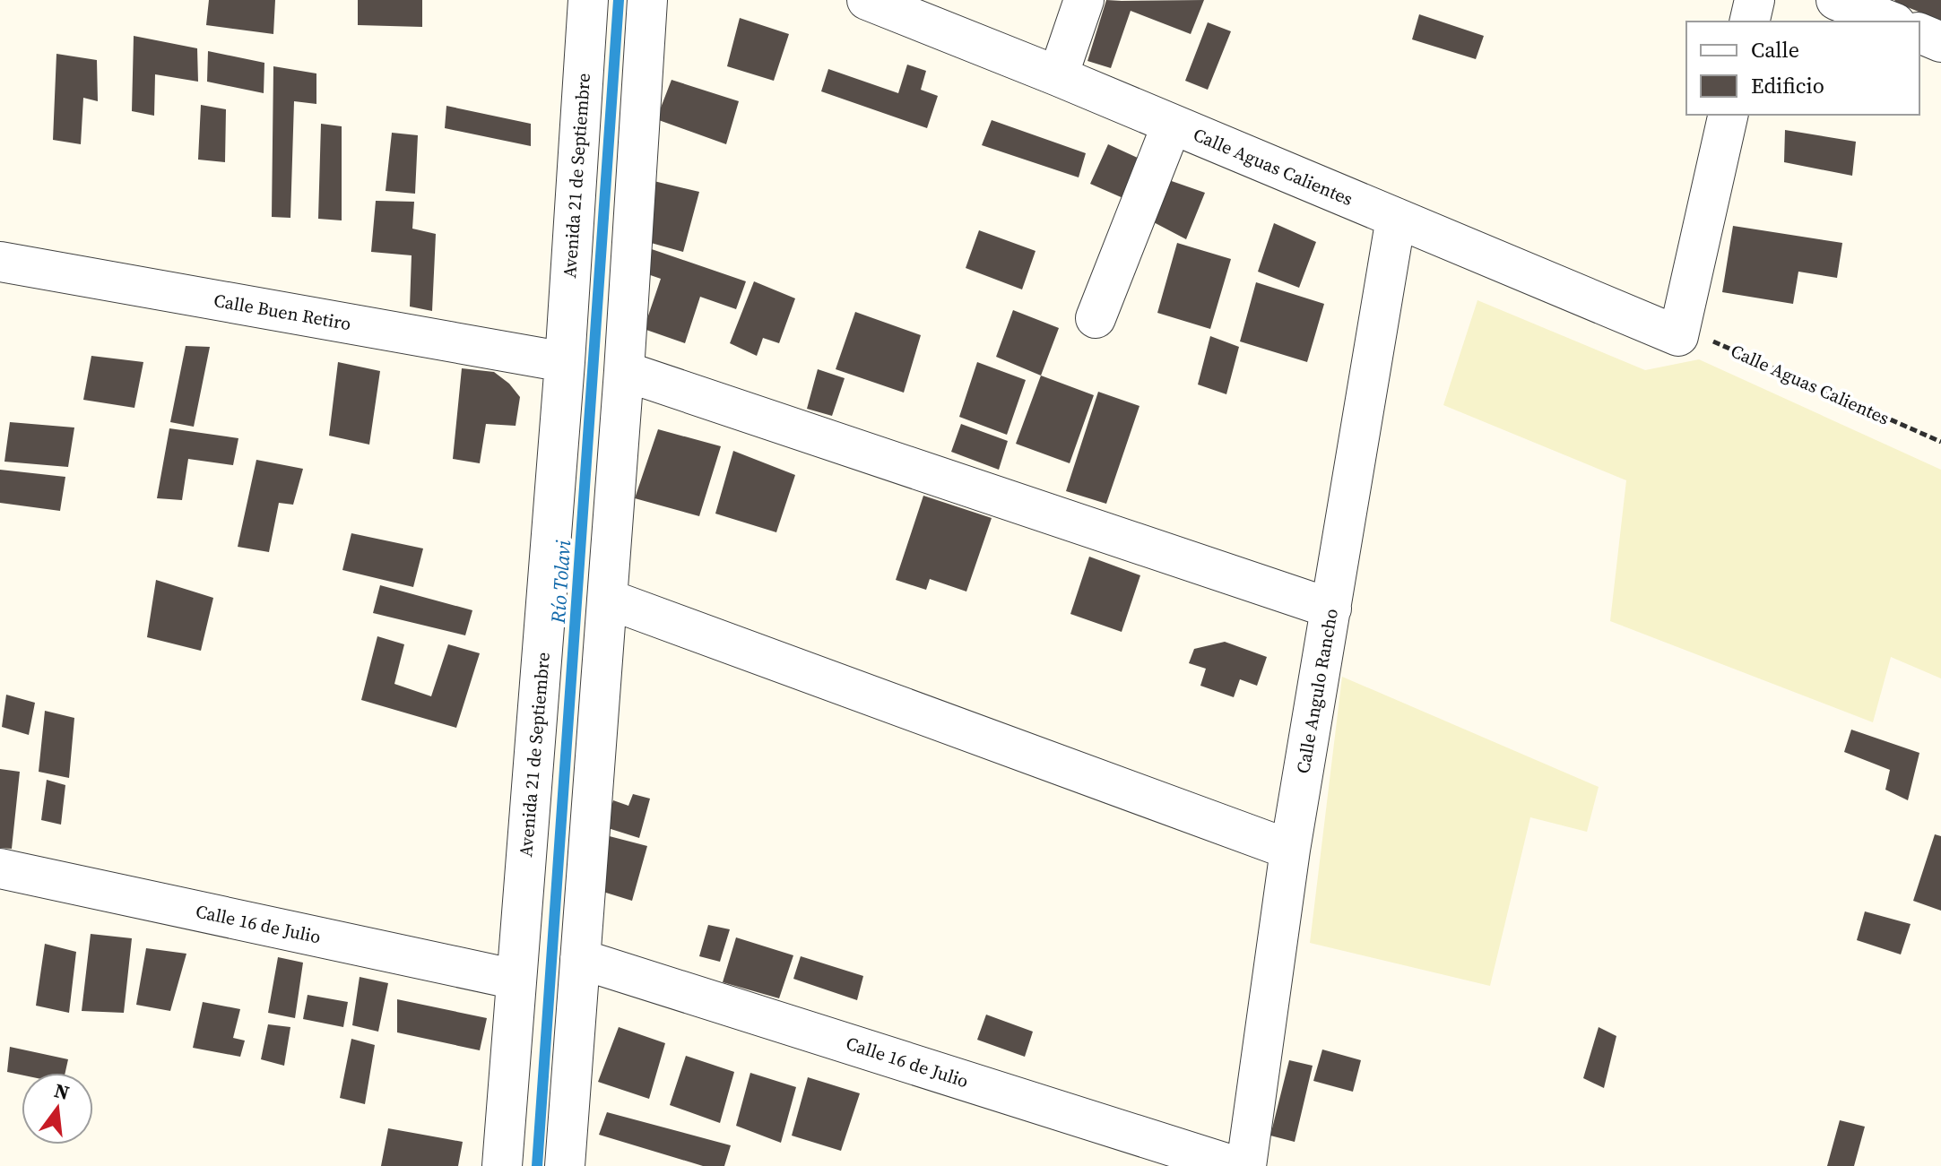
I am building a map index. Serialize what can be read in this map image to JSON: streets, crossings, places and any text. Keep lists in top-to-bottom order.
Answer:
{
  "streets": {
    "street": [
      "Calle Aguas Calientes",
      "Avenida 21 de Septiembre",
      "Calle Buen Retiro",
      "Calle Angulo Rancho",
      "Calle 16 de Julio"
    ]
  },
  "crossings": [
    ["Calle Aguas Calientes", "Calle Angulo Rancho"],
    ["Avenida 21 de Septiembre", "Calle Buen Retiro"],
    ["Avenida 21 de Septiembre", "Calle 16 de Julio"]
  ],
  "water": ["Río Tolavi"],
  "legend": ["Calle", "Edificio"],
  "north": "top"
}
